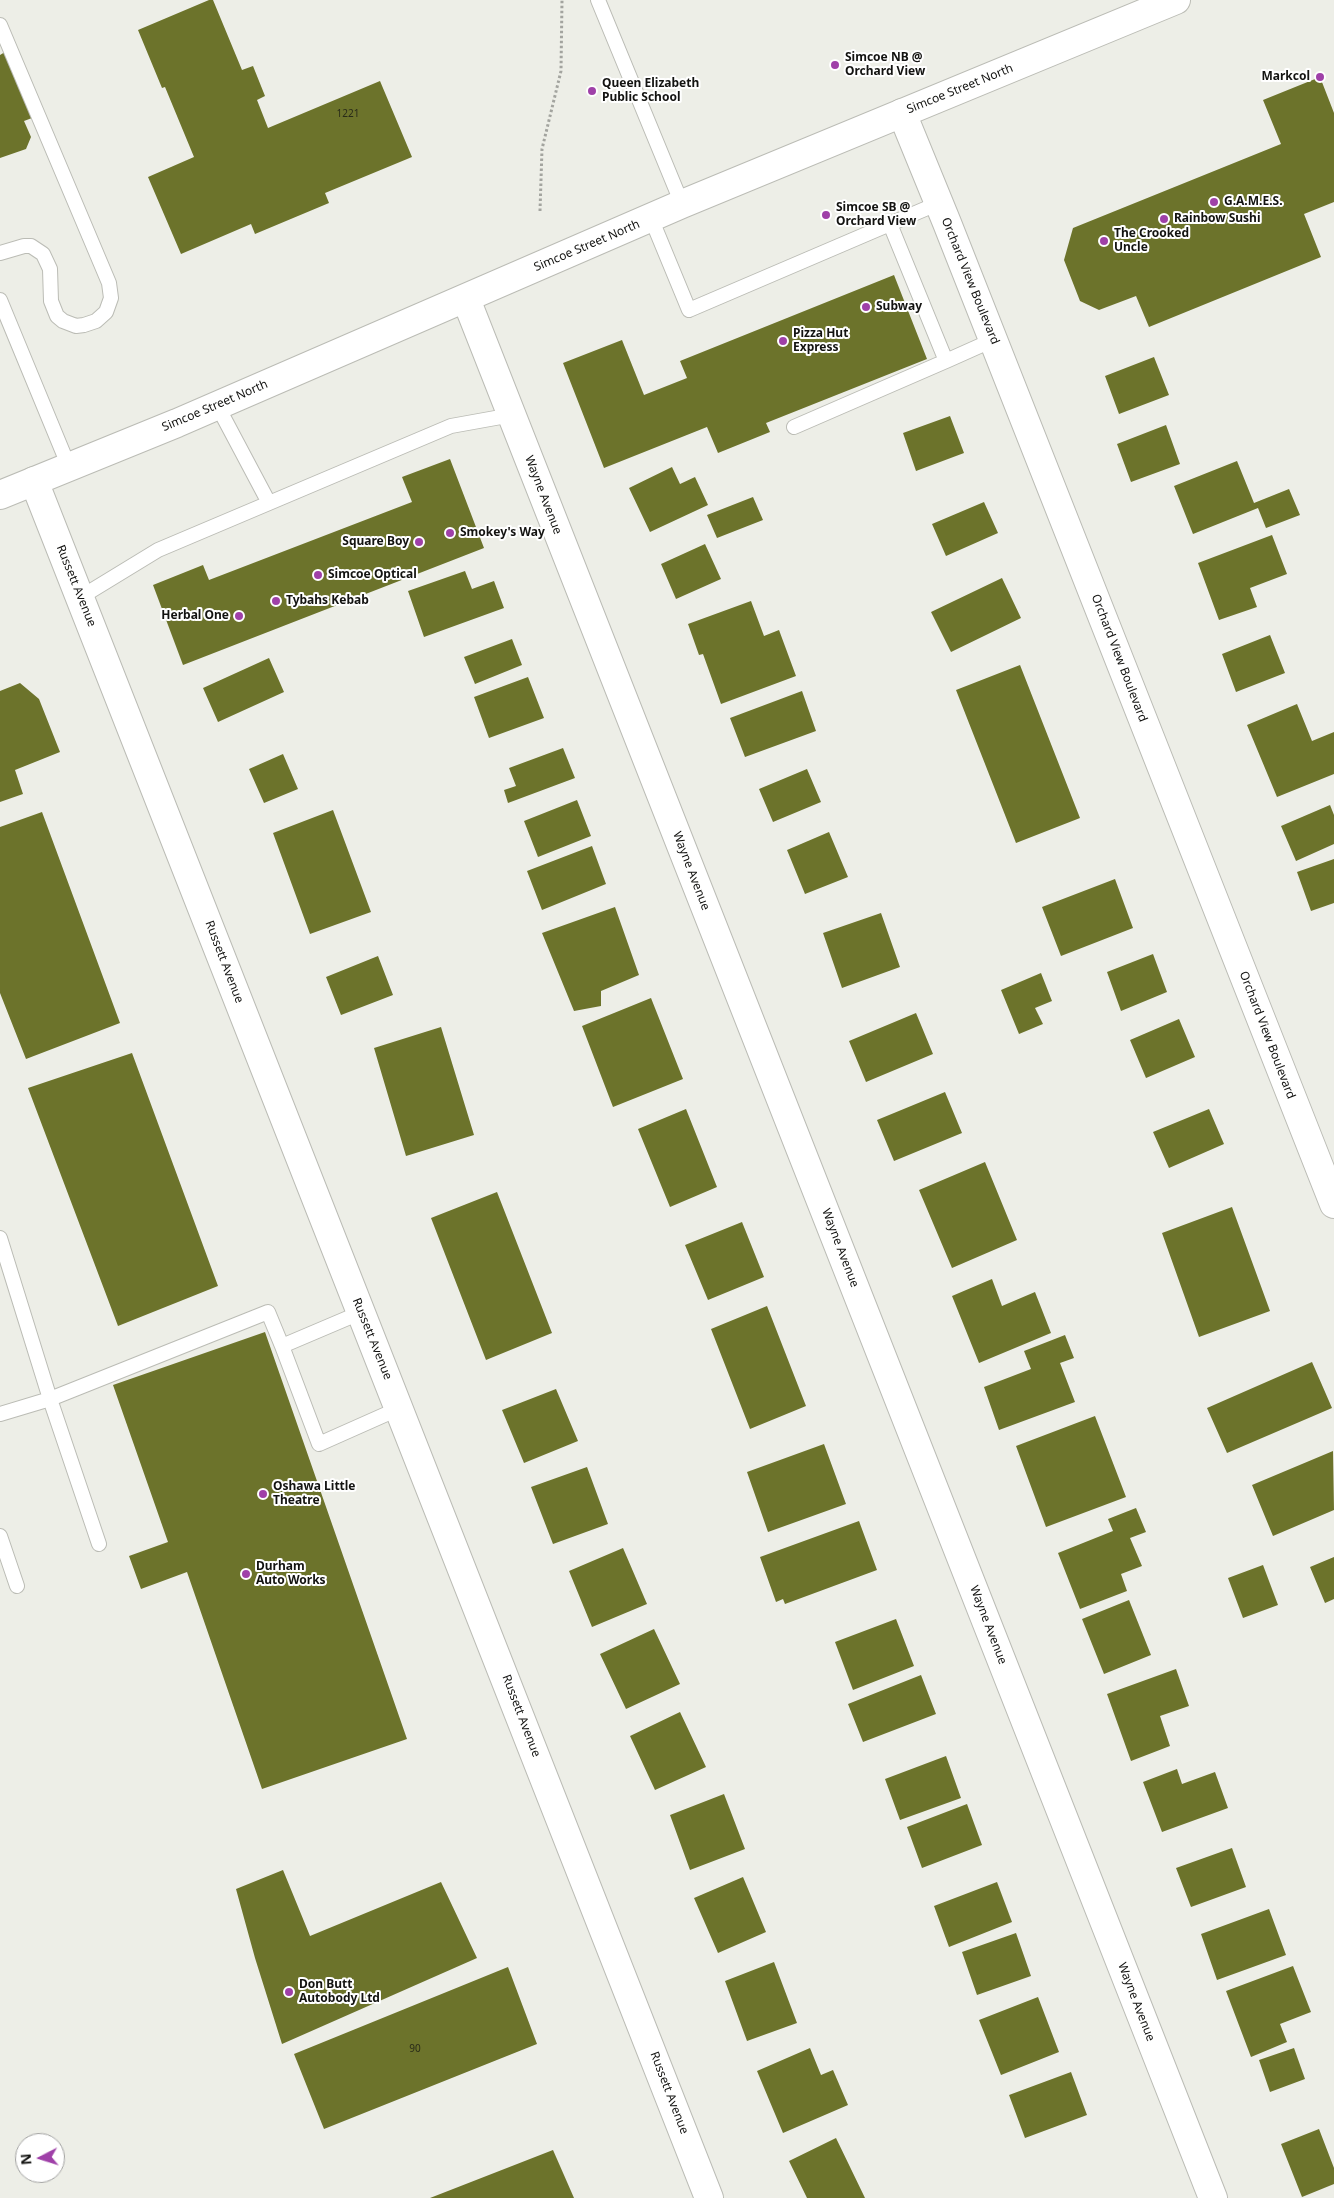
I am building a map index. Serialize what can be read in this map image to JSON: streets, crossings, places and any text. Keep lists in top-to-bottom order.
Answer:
{
  "streets": {
    "street": [
      "Simcoe Street North",
      "Orchard View Boulevard",
      "Wayne Avenue",
      "Russett Avenue"
    ]
  },
  "crossings": [
    ["Simcoe Street North", "Orchard View Boulevard"],
    ["Simcoe Street North", "Wayne Avenue"],
    ["Simcoe Street North", "Russett Avenue"]
  ],
  "places": [
    "Simcoe NB @ Orchard View",
    "Markcol",
    "Queen Elizabeth Public School",
    "G.A.M.E.S.",
    "Simcoe SB @ Orchard View",
    "Rainbow Sushi",
    "The Crooked Uncle",
    "Subway",
    "Pizza Hut Express",
    "Smokey's Way",
    "Square Boy",
    "Simcoe Optical",
    "Tybahs Kebab",
    "Herbal One",
    "Oshawa Little Theatre",
    "Durham Auto Works",
    "Don Butt Autobody Ltd"
  ],
  "house_numbers": ["1221", "90"],
  "north": "left"
}
